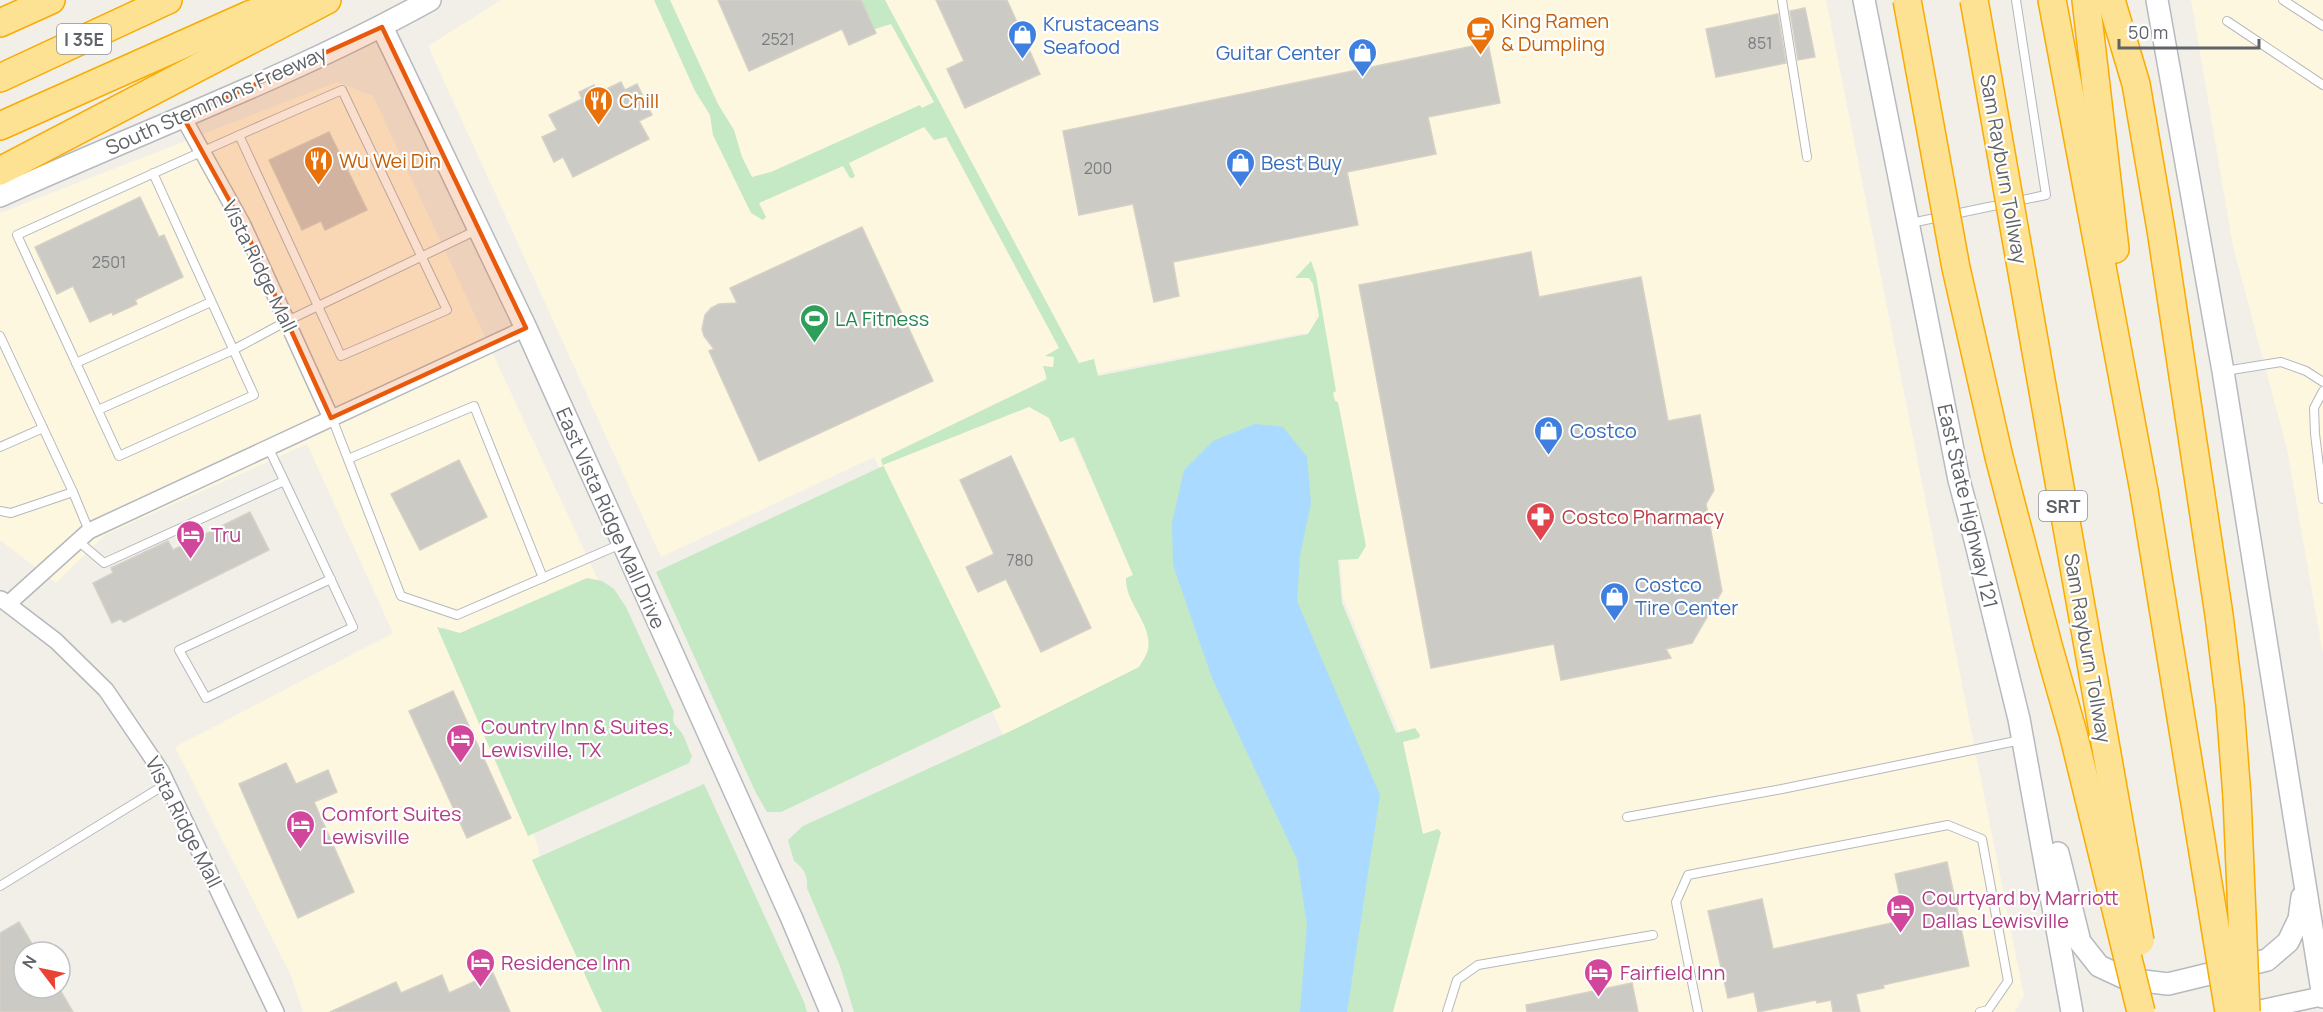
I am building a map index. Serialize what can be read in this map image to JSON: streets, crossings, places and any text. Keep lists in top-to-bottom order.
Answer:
{
  "streets": {
    "highway": ["I 35E", "Sam Rayburn Tollway", "SRT"],
    "main road": ["South Stemmons Freeway", "East State Highway 121", "East Vista Ridge Mall Drive"],
    "street": ["Vista Ridge Mall"]
  },
  "crossings": [
    ["South Stemmons Freeway", "Vista Ridge Mall"],
    ["South Stemmons Freeway", "East Vista Ridge Mall Drive"],
    ["Vista Ridge Mall", "East Vista Ridge Mall Drive"]
  ],
  "places": {
    "cafe": ["King Ramen & Dumpling"],
    "shop": [
      "Krustaceans Seafood",
      "Guitar Center",
      "Best Buy",
      "Costco",
      "Costco Tire Center"
    ],
    "restaurant": ["Chill", "Wu Wei Din"],
    "sports": ["LA Fitness"],
    "pharmacy": ["Costco Pharmacy"],
    "hotel": [
      "Tru",
      "Country Inn & Suites, Lewisville, TX",
      "Comfort Suites Lewisville",
      "Courtyard by Marriott Dallas Lewisville",
      "Residence Inn",
      "Fairfield Inn"
    ]
  },
  "house_numbers": [
    "2521",
    "851",
    "200",
    "2501",
    "780"
  ],
  "scale_bar": "50 m",
  "north": "top left"
}
